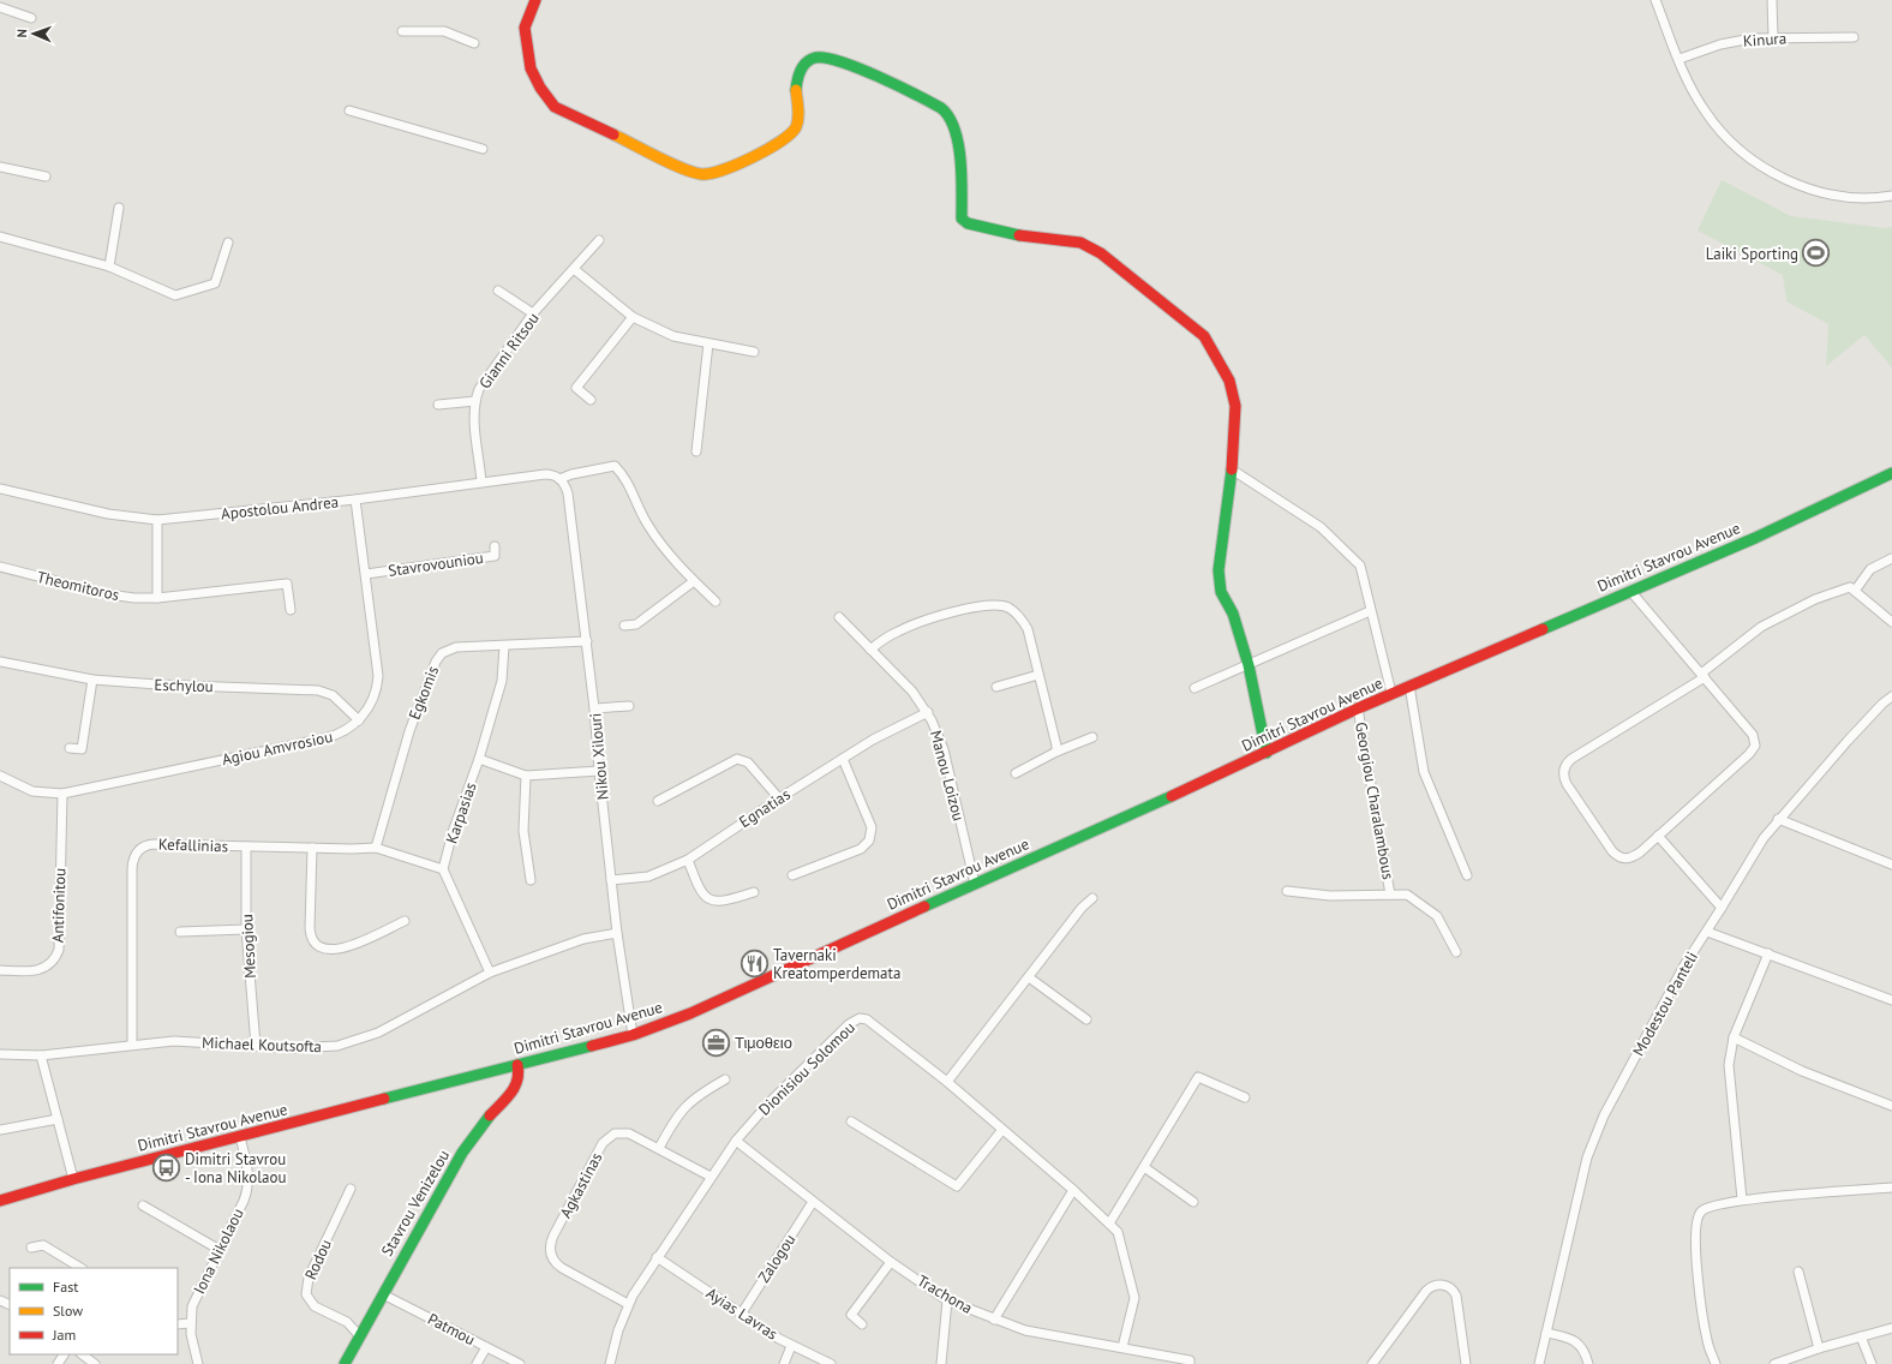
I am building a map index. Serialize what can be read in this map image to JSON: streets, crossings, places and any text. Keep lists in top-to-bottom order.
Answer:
{
  "streets": {
    "main road": ["Dimitri Stavrou Avenue", "Stavrou Venizelou"],
    "street": [
      "Kinura",
      "Gianni Ritsou",
      "Apostolou Andrea",
      "Stavrovouniou",
      "Theomitoros",
      "Eschylou",
      "Egkomis",
      "Agiou Amvrosiou",
      "Nikou Xilouri",
      "Manou Loizou",
      "Georgiou Charalambous",
      "Egnatias",
      "Karpasias",
      "Kefallinias",
      "Antifonitou",
      "Mesogiou",
      "Modestou Panteli",
      "Michael Koutsofta",
      "Dionisiou Solomou",
      "Agkastinas",
      "Iona Nikolaou",
      "Zalogou",
      "Rodou",
      "Trachona",
      "Ayias Lavras",
      "Patmou"
    ]
  },
  "crossings": [
    ["Gianni Ritsou", "Apostolou Andrea"],
    ["Apostolou Andrea", "Agiou Amvrosiou"],
    ["Apostolou Andrea", "Nikou Xilouri"],
    ["Dimitri Stavrou Avenue", "Nikou Xilouri"],
    ["Dimitri Stavrou Avenue", "Manou Loizou"],
    ["Dimitri Stavrou Avenue", "Georgiou Charalambous"],
    ["Dimitri Stavrou Avenue", "Stavrou Venizelou"],
    ["Dimitri Stavrou Avenue", "Iona Nikolaou"],
    ["Stavrovouniou", "Agiou Amvrosiou"],
    ["Eschylou", "Agiou Amvrosiou"],
    ["Egkomis", "Nikou Xilouri"],
    ["Egkomis", "Karpasias"],
    ["Egkomis", "Kefallinias"],
    ["Agiou Amvrosiou", "Antifonitou"],
    ["Nikou Xilouri", "Egnatias"],
    ["Nikou Xilouri", "Michael Koutsofta"],
    ["Manou Loizou", "Egnatias"],
    ["Karpasias", "Kefallinias"],
    ["Kefallinias", "Mesogiou"],
    ["Kefallinias", "Michael Koutsofta"],
    ["Mesogiou", "Michael Koutsofta"],
    ["Dionisiou Solomou", "Agkastinas"],
    ["Dionisiou Solomou", "Trachona"],
    ["Dionisiou Solomou", "Ayias Lavras"],
    ["Stavrou Venizelou", "Rodou"],
    ["Stavrou Venizelou", "Patmou"],
    ["Zalogou", "Trachona"],
    ["Zalogou", "Ayias Lavras"]
  ],
  "places": {
    "sports": ["Laiki Sporting"],
    "restaurant": ["Tavernaki Kreatomperdemata"],
    "office": ["Τιμοθειο"],
    "bus stop": ["Dimitri Stavrou - Iona Nikolaou"]
  },
  "legend": ["Fast", "Slow", "Jam"],
  "north": "left"
}
